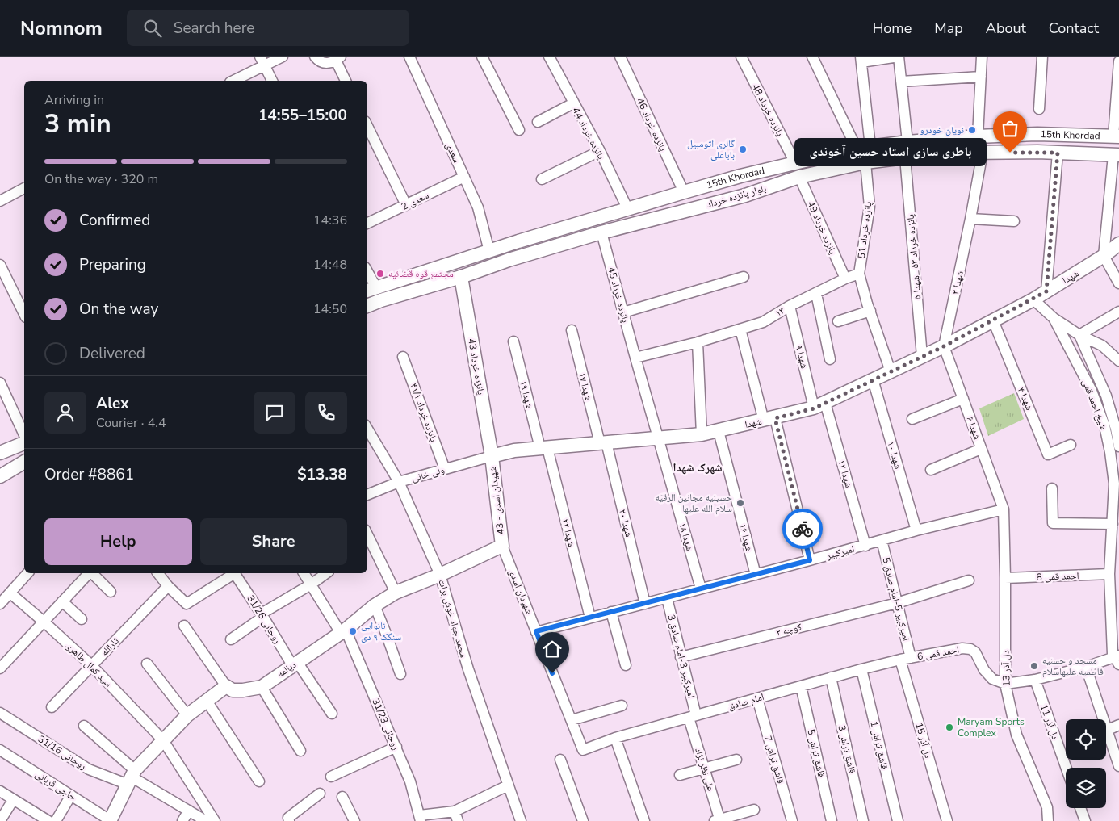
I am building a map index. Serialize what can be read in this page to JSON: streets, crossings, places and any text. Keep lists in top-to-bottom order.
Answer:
{
  "streets": {
    "main road": [
      "15th Khordad",
      "بلوار پانزده خرداد",
      "شهدا",
      "پانزده خرداد 43",
      "شهیدان اسدی - 43",
      "دیالمه"
    ],
    "street": [
      "پانزده خرداد 48",
      "پانزده خرداد 46",
      "پانزده خرداد 44",
      "سعدی",
      "سعدی 2",
      "پانزده خرداد 49",
      "پانزده خرداد 51",
      "پانزده خرداد ۵۳ _شهدا ۵",
      "شهدا ۳",
      "پانزده خرداد 45",
      "۱۳",
      "شهدا ۹",
      "شهدا ۱۷",
      "شهدا ۱۹",
      "شهدا ۴",
      "شیخ احمد قمی",
      "پانزده خرداد ۴۱/۱",
      "شهدا ۶",
      "شهدا ۱۰",
      "ولی خانی",
      "شهدا ۱۲",
      "شهدا ۲۰",
      "شهدا ۲۲",
      "شهدا ۱۸",
      "شهدا ۱۶",
      "امیرکبیر",
      "احمد قمی 8",
      "شهیدان اسدی",
      "امیرکبیر 5-امام صادق 5",
      "محمد جواد خوش برات",
      "روحانی 31/26",
      "کوچه ۲",
      "ثارالله",
      "احمد قمی 6",
      "امیرکبیر 3-امام صادق 3",
      "سید کمال طاهری",
      "دل آذر 13",
      "امام صادق",
      "دل آذر 11",
      "روحانی 31/23",
      "دل آذر 15",
      "قاشق تراش 1",
      "قاشق تراش 3",
      "روحانی 31/16",
      "قاشق تراش 5",
      "قاشق تراش 7",
      "علی نظر نژاد",
      "حاجی قربانی"
    ]
  },
  "crossings": [
    ["پانزده خرداد 48", "15th Khordad"],
    ["پانزده خرداد 46", "15th Khordad"],
    ["پانزده خرداد 44", "15th Khordad"],
    ["15th Khordad", "سعدی"],
    ["سعدی", "سعدی 2"],
    ["بلوار پانزده خرداد", "پانزده خرداد 49"],
    ["بلوار پانزده خرداد", "پانزده خرداد 51"],
    ["بلوار پانزده خرداد", "پانزده خرداد ۵۳ _شهدا ۵"],
    ["بلوار پانزده خرداد", "شهدا ۳"],
    ["بلوار پانزده خرداد", "پانزده خرداد 45"],
    ["بلوار پانزده خرداد", "پانزده خرداد 43"],
    ["پانزده خرداد 49", "۱۳"],
    ["پانزده خرداد 51", "۱۳"],
    ["پانزده خرداد ۵۳ _شهدا ۵", "شهدا"],
    ["شهدا", "شهدا ۳"],
    ["شهدا", "پانزده خرداد 45"],
    ["شهدا", "شهدا ۹"],
    ["شهدا", "پانزده خرداد 43"],
    ["شهدا", "شهدا ۱۷"],
    ["شهدا", "شهدا ۱۹"],
    ["شهدا", "شهدا ۴"],
    ["شهدا", "شیخ احمد قمی"],
    ["شهدا", "شهدا ۶"],
    ["شهدا", "شهدا ۱۰"],
    ["شهدا", "ولی خانی"],
    ["شهدا", "شهدا ۱۲"],
    ["شهدا", "شهیدان اسدی - 43"],
    ["شهدا", "شهدا ۲۰"],
    ["شهدا", "شهدا ۲۲"],
    ["شهدا", "شهدا ۱۸"],
    ["شهدا", "شهدا ۱۶"],
    ["شهدا ۳", "شهدا ۶"],
    ["پانزده خرداد 45", "۱۳"],
    ["پانزده خرداد 45", "شهدا ۱۸"],
    ["۱۳", "شهدا ۹"],
    ["شهدا ۹", "شهدا ۱۲"],
    ["پانزده خرداد 43", "ولی خانی"],
    ["پانزده خرداد 43", "شهیدان اسدی - 43"],
    ["شهدا ۱۷", "شهدا ۲۰"],
    ["شهدا ۱۹", "شهدا ۲۲"],
    ["شیخ احمد قمی", "احمد قمی 8"],
    ["پانزده خرداد ۴۱/۱", "ولی خانی"],
    ["شهدا ۶", "امیرکبیر"],
    ["شهدا ۶", "دل آذر 13"],
    ["شهدا ۱۰", "امیرکبیر"],
    ["ولی خانی", "شهیدان اسدی - 43"],
    ["ولی خانی", "محمد جواد خوش برات"],
    ["شهدا ۱۲", "امیرکبیر"],
    ["شهیدان اسدی - 43", "شهیدان اسدی"],
    ["شهیدان اسدی - 43", "دیالمه"],
    ["شهدا ۲۰", "امیرکبیر"],
    ["شهدا ۲۲", "امیرکبیر"],
    ["شهدا ۱۸", "امیرکبیر"],
    ["شهدا ۱۶", "امیرکبیر"],
    ["امیرکبیر", "شهیدان اسدی"],
    ["امیرکبیر", "امیرکبیر 5-امام صادق 5"],
    ["امیرکبیر", "امیرکبیر 3-امام صادق 3"],
    ["امیرکبیر", "دل آذر 13"],
    ["احمد قمی 8", "دل آذر 13"],
    ["شهیدان اسدی", "دیالمه"],
    ["شهیدان اسدی", "امام صادق"],
    ["امیرکبیر 5-امام صادق 5", "کوچه ۲"],
    ["امیرکبیر 5-امام صادق 5", "احمد قمی 6"],
    ["امیرکبیر 5-امام صادق 5", "امام صادق"],
    ["محمد جواد خوش برات", "دیالمه"],
    ["روحانی 31/26", "دیالمه"],
    ["کوچه ۲", "امیرکبیر 3-امام صادق 3"],
    ["ثارالله", "سید کمال طاهری"],
    ["احمد قمی 6", "دل آذر 13"],
    ["احمد قمی 6", "امام صادق"],
    ["امیرکبیر 3-امام صادق 3", "امام صادق"],
    ["امیرکبیر 3-امام صادق 3", "علی نظر نژاد"],
    ["دیالمه", "روحانی 31/23"],
    ["امام صادق", "دل آذر 15"],
    ["امام صادق", "قاشق تراش 1"],
    ["امام صادق", "قاشق تراش 3"],
    ["امام صادق", "قاشق تراش 5"],
    ["امام صادق", "قاشق تراش 7"],
    ["امام صادق", "علی نظر نژاد"]
  ],
  "districts": ["شهرک شهدا"],
  "places": [
    "نویان خودرو",
    "گالری اتومبیل باباعلی",
    "باطری سازی استاد حسین آخوندی",
    "مجتمع قوه قضائیه",
    "حسینیه مجانین الرقیّه سلام الله علیها",
    "نانوایی سنگک ۹ دی",
    "مسجد و حسنیه فاطمیه علیهاسلام",
    "Maryam Sports Complex"
  ],
  "page": {
    "header": "Nomnom",
    "search": "Search here",
    "nav": [
      "Home",
      "Map",
      "About",
      "Contact"
    ],
    "heading": ["3 min", "Arriving in", "14:55–15:00"],
    "panel": [
      "Alex",
      "Courier · 4.4",
      "Order #8861",
      "$13.38"
    ],
    "bubble": "باطری سازی استاد حسین آخوندی",
    "bar": "On the way · 320 m",
    "list": [
      ["Confirmed", "14:36"],
      ["Preparing", "14:48"],
      ["On the way", "14:50"],
      "Delivered"
    ],
    "buttons": ["Help", "Share"]
  }
}
